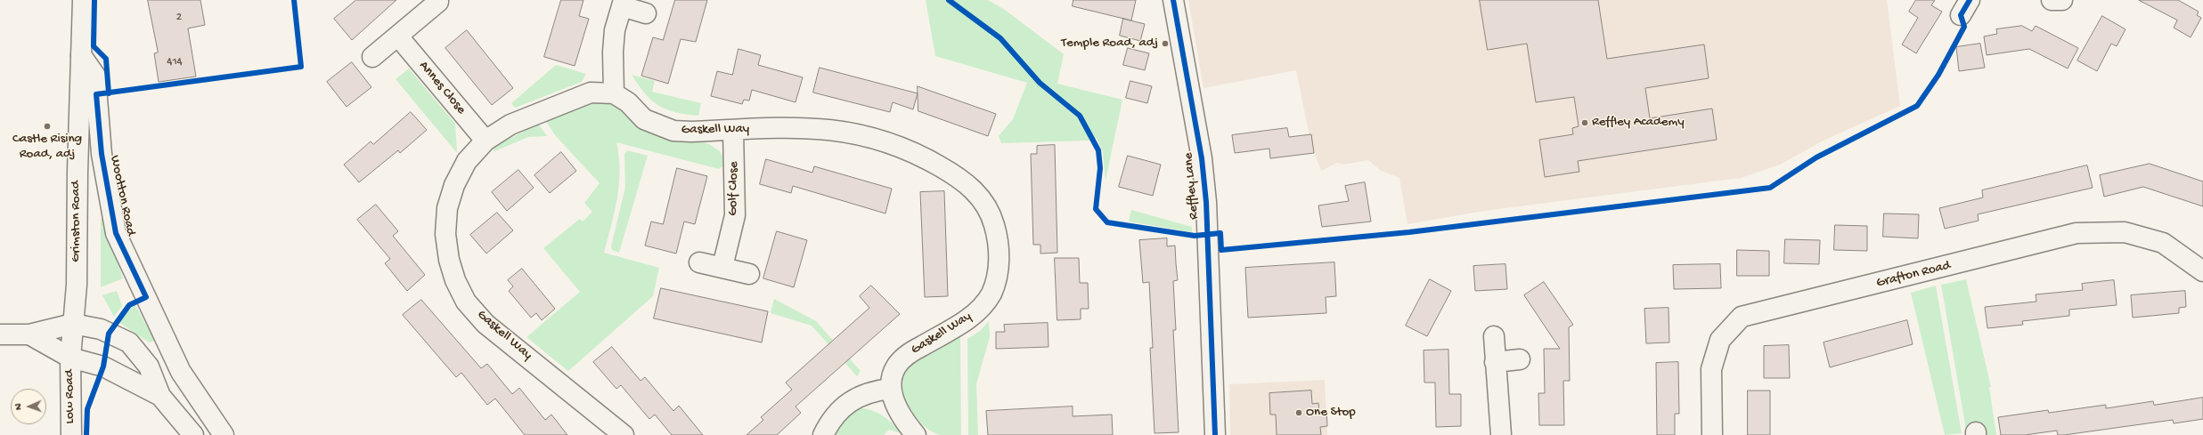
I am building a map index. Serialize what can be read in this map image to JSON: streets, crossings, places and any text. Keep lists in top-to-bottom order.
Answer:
{
  "streets": {
    "street": [
      "Annes Close",
      "Gaskell Way",
      "Reffley Lane",
      "Golf Close",
      "Wootton Road",
      "Grimston Road",
      "Grafton Road",
      "Low Road"
    ]
  },
  "crossings": [
    ["Annes Close", "Gaskell Way"],
    ["Gaskell Way", "Golf Close"],
    ["Wootton Road", "Grimston Road"],
    ["Grimston Road", "Low Road"]
  ],
  "places": [
    "Temple Road, adj",
    "Reffley Academy",
    "Castle Rising Road, adj",
    "One Stop"
  ],
  "house_numbers": ["2", "414"],
  "north": "left"
}
